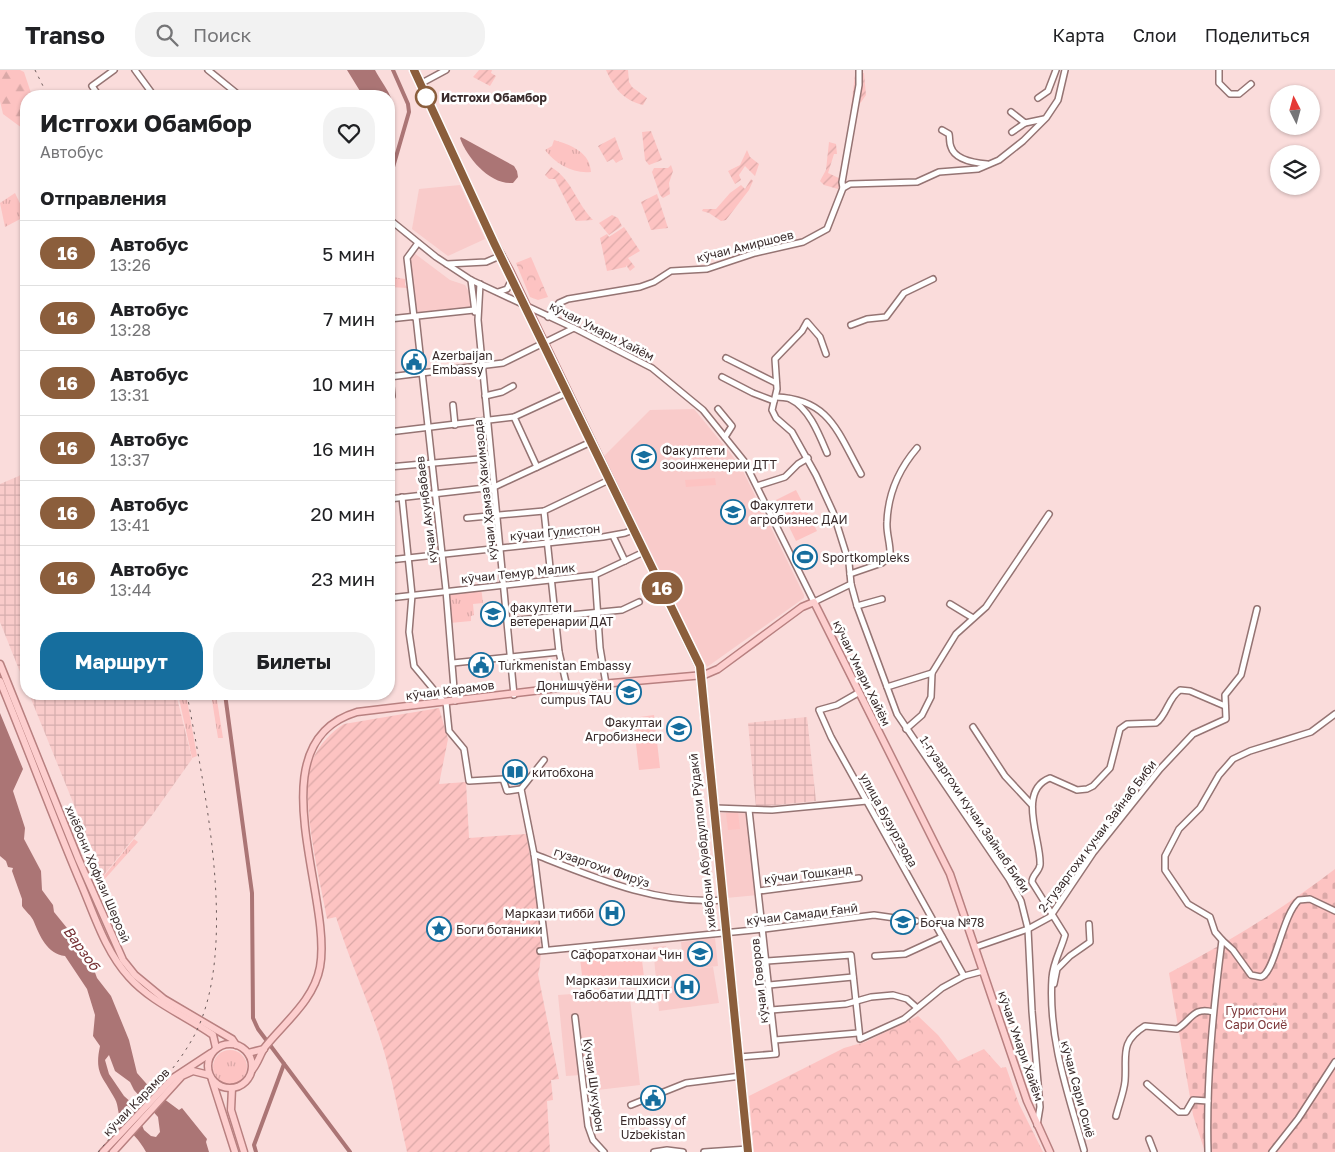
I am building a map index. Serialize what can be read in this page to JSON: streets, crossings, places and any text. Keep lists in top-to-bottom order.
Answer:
{
  "streets": {
    "highway": ["хиёбони Абуабдуллои Рӯдакӣ"],
    "main road": ["кӯчаи Умари Хайём", "кӯчаи Карамов", "хиёбони Ҳофизи Шерозӣ"],
    "street": [
      "кӯчаи Амиршоев",
      "кӯчаи Ҳамза Хакимзода",
      "кӯчаи Акунбабаев",
      "кӯчаи Гулистон",
      "кӯчаи Темур Малик",
      "1-гузаргохи кучаи Зайнаб Биби",
      "улица Бузургзода",
      "2-гузаргохи кучаи Зайнаб Биби",
      "гузаргоҳи Фирӯз",
      "кӯчаи Тошканд",
      "кӯчаи Самади Ғанӣ",
      "кӯчаи Говоров",
      "Кучаи Шукуфон",
      "кӯчаи Сари Осиё"
    ]
  },
  "crossings": [
    ["кӯчаи Амиршоев", "кӯчаи Умари Хайём"],
    ["кӯчаи Умари Хайём", "кӯчаи Ҳамза Хакимзода"],
    ["кӯчаи Умари Хайём", "кӯчаи Акунбабаев"],
    ["кӯчаи Умари Хайём", "кӯчаи Карамов"],
    ["кӯчаи Умари Хайём", "1-гузаргохи кучаи Зайнаб Биби"],
    ["кӯчаи Умари Хайём", "улица Бузургзода"],
    ["кӯчаи Умари Хайём", "2-гузаргохи кучаи Зайнаб Биби"],
    ["кӯчаи Ҳамза Хакимзода", "кӯчаи Гулистон"],
    ["кӯчаи Ҳамза Хакимзода", "кӯчаи Темур Малик"],
    ["кӯчаи Ҳамза Хакимзода", "кӯчаи Карамов"],
    ["кӯчаи Акунбабаев", "кӯчаи Гулистон"],
    ["кӯчаи Акунбабаев", "кӯчаи Темур Малик"],
    ["кӯчаи Акунбабаев", "кӯчаи Карамов"],
    ["кӯчаи Гулистон", "хиёбони Абуабдуллои Рӯдакӣ"],
    ["кӯчаи Темур Малик", "хиёбони Абуабдуллои Рӯдакӣ"],
    ["кӯчаи Карамов", "хиёбони Абуабдуллои Рӯдакӣ"],
    ["кӯчаи Карамов", "хиёбони Ҳофизи Шерозӣ"],
    ["1-гузаргохи кучаи Зайнаб Биби", "2-гузаргохи кучаи Зайнаб Биби"],
    ["2-гузаргохи кучаи Зайнаб Биби", "кӯчаи Сари Осиё"],
    ["хиёбони Абуабдуллои Рӯдакӣ", "гузаргоҳи Фирӯз"],
    ["хиёбони Абуабдуллои Рӯдакӣ", "кӯчаи Самади Ғанӣ"],
    ["кӯчаи Тошканд", "кӯчаи Говоров"],
    ["кӯчаи Самади Ғанӣ", "кӯчаи Говоров"]
  ],
  "water": ["Варзоб"],
  "parks": ["Гуристони Сари Осиё"],
  "places": {
    "other": ["Истгохи Обамбор"],
    "public building": ["Azerbaijan Embassy", "Turkmenistan Embassy", "Embassy of Uzbekistan"],
    "school or university": [
      "Факултети зооинженерии ДТТ",
      "Факултети агробизнес ДАИ",
      "факултети ветеренарии ДАТ",
      "Донишҷӯёни cumpus TAU",
      "Факултаи Агробизнеси",
      "Боғча №78",
      "Сафоратхонаи Чин"
    ],
    "sports": ["Sportkompleks"],
    "library": ["китобхона"],
    "hospital": ["Маркази тиббӣ", "Маркази ташхиси табобатии ДДТТ"],
    "place": ["Боги ботаники"]
  },
  "lines": ["bus line 16"],
  "north": "top",
  "page": {
    "header": "Transo",
    "search": "Поиск",
    "nav": ["Карта", "Слои", "Поделиться"],
    "on_map": "16",
    "heading": [
      ["Истгохи Обамбор", "Автобус"],
      "Отправления"
    ],
    "list": [
      {
        "mark": "16",
        "name": "Автобус",
        "note": "13:26",
        "value": "5 мин"
      },
      {
        "mark": "16",
        "name": "Автобус",
        "note": "13:28",
        "value": "7 мин"
      },
      {
        "mark": "16",
        "name": "Автобус",
        "note": "13:31",
        "value": "10 мин"
      },
      {
        "mark": "16",
        "name": "Автобус",
        "note": "13:37",
        "value": "16 мин"
      },
      {
        "mark": "16",
        "name": "Автобус",
        "note": "13:41",
        "value": "20 мин"
      },
      {
        "mark": "16",
        "name": "Автобус",
        "note": "13:44",
        "value": "23 мин"
      }
    ],
    "buttons": ["Маршрут", "Билеты"]
  }
}
